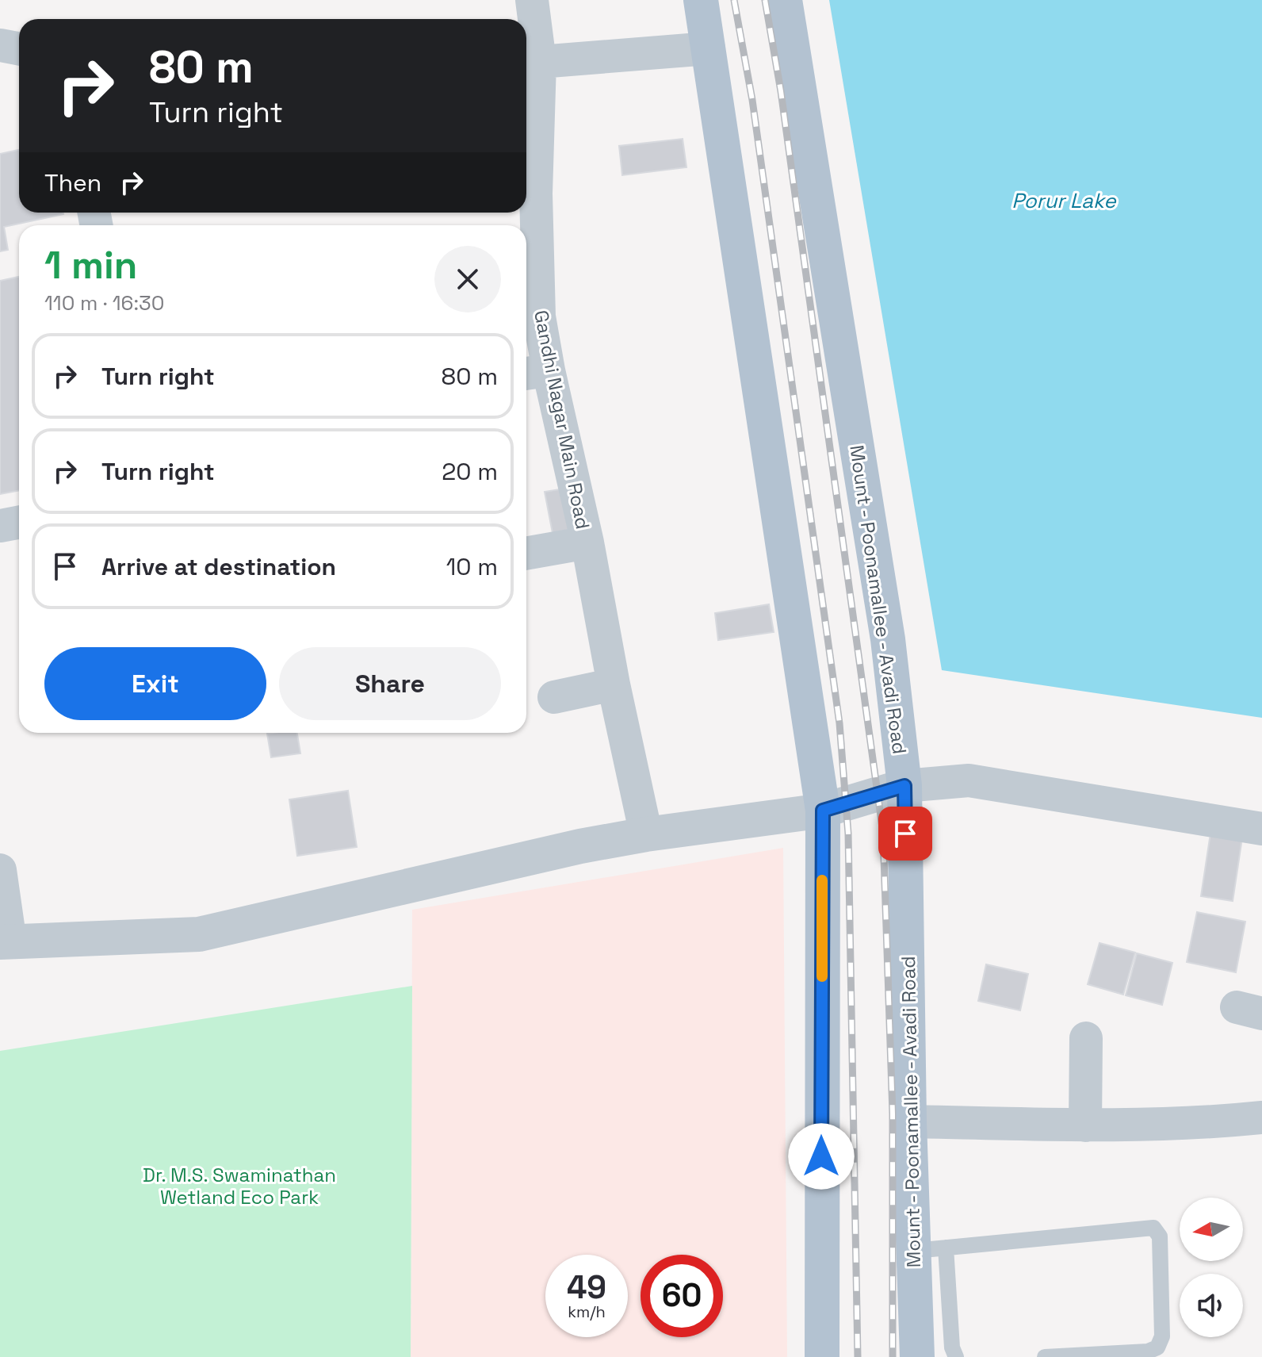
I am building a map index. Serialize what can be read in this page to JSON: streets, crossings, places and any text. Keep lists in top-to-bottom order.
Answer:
{
  "streets": {
    "main road": ["Mount - Poonamallee - Avadi Road"],
    "street": ["Gandhi Nagar Main Road"]
  },
  "water": ["Porur Lake"],
  "parks": ["Dr. M.S. Swaminathan Wetland Eco Park"],
  "north": "left",
  "page": {
    "turn": ["80 m", "Turn right"],
    "then": "Then",
    "heading": ["1 min", "110 m · 16:30"],
    "list": [
      {
        "name": "Turn right",
        "value": "80 m"
      },
      {
        "name": "Turn right",
        "value": "20 m"
      },
      {
        "name": "Arrive at destination",
        "value": "10 m"
      }
    ],
    "buttons": ["Exit", "Share"],
    "speed": "49 km/h",
    "limit": "60"
  }
}
